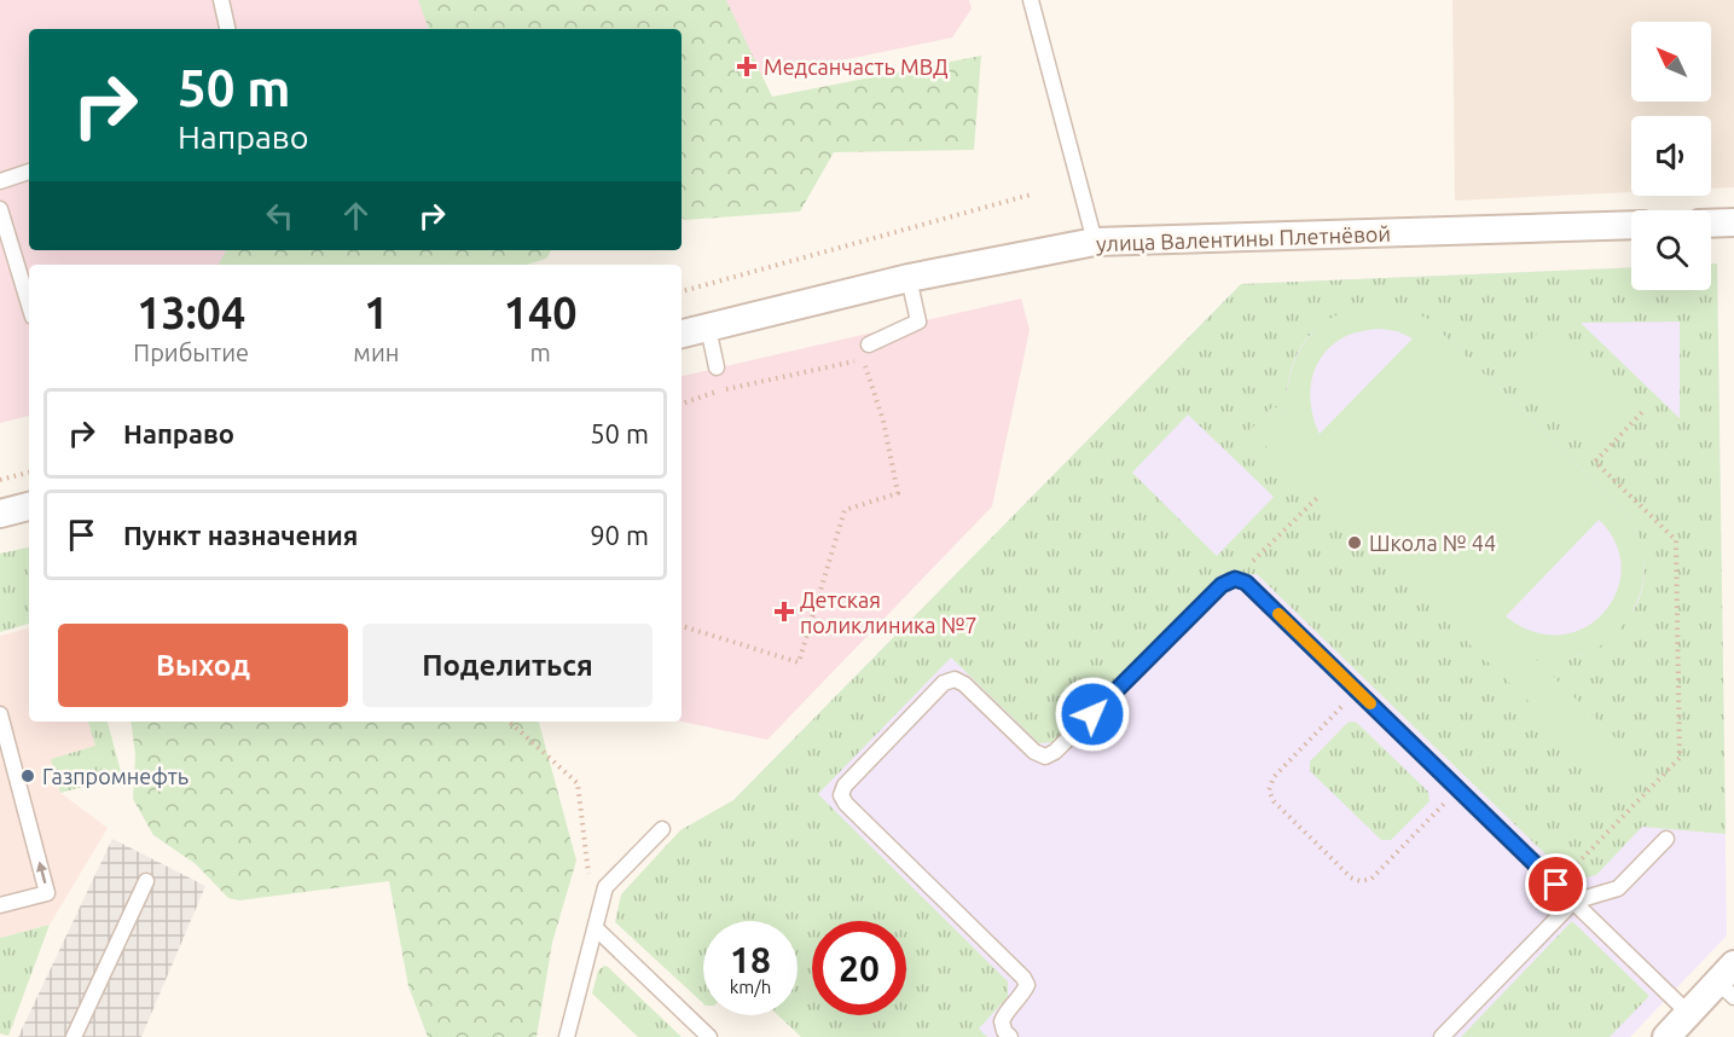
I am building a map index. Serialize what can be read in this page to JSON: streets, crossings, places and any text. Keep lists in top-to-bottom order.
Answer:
{
  "streets": {
    "street": ["улица Валентины Плетнёвой"]
  },
  "places": {
    "health": ["Медсанчасть МВД", "Детская поликлиника №7"],
    "other": ["Школа № 44", "Газпромнефть"]
  },
  "north": "top left",
  "page": {
    "turn": ["50 m", "Направо"],
    "eta": [
      "13:04",
      "Прибытие",
      "1",
      "мин",
      "140",
      "m"
    ],
    "list": [
      {
        "name": "Направо",
        "value": "50 m"
      },
      {
        "name": "Пункт назначения",
        "value": "90 m"
      }
    ],
    "buttons": ["Выход", "Поделиться"],
    "speed": "18 km/h",
    "limit": "20"
  }
}
